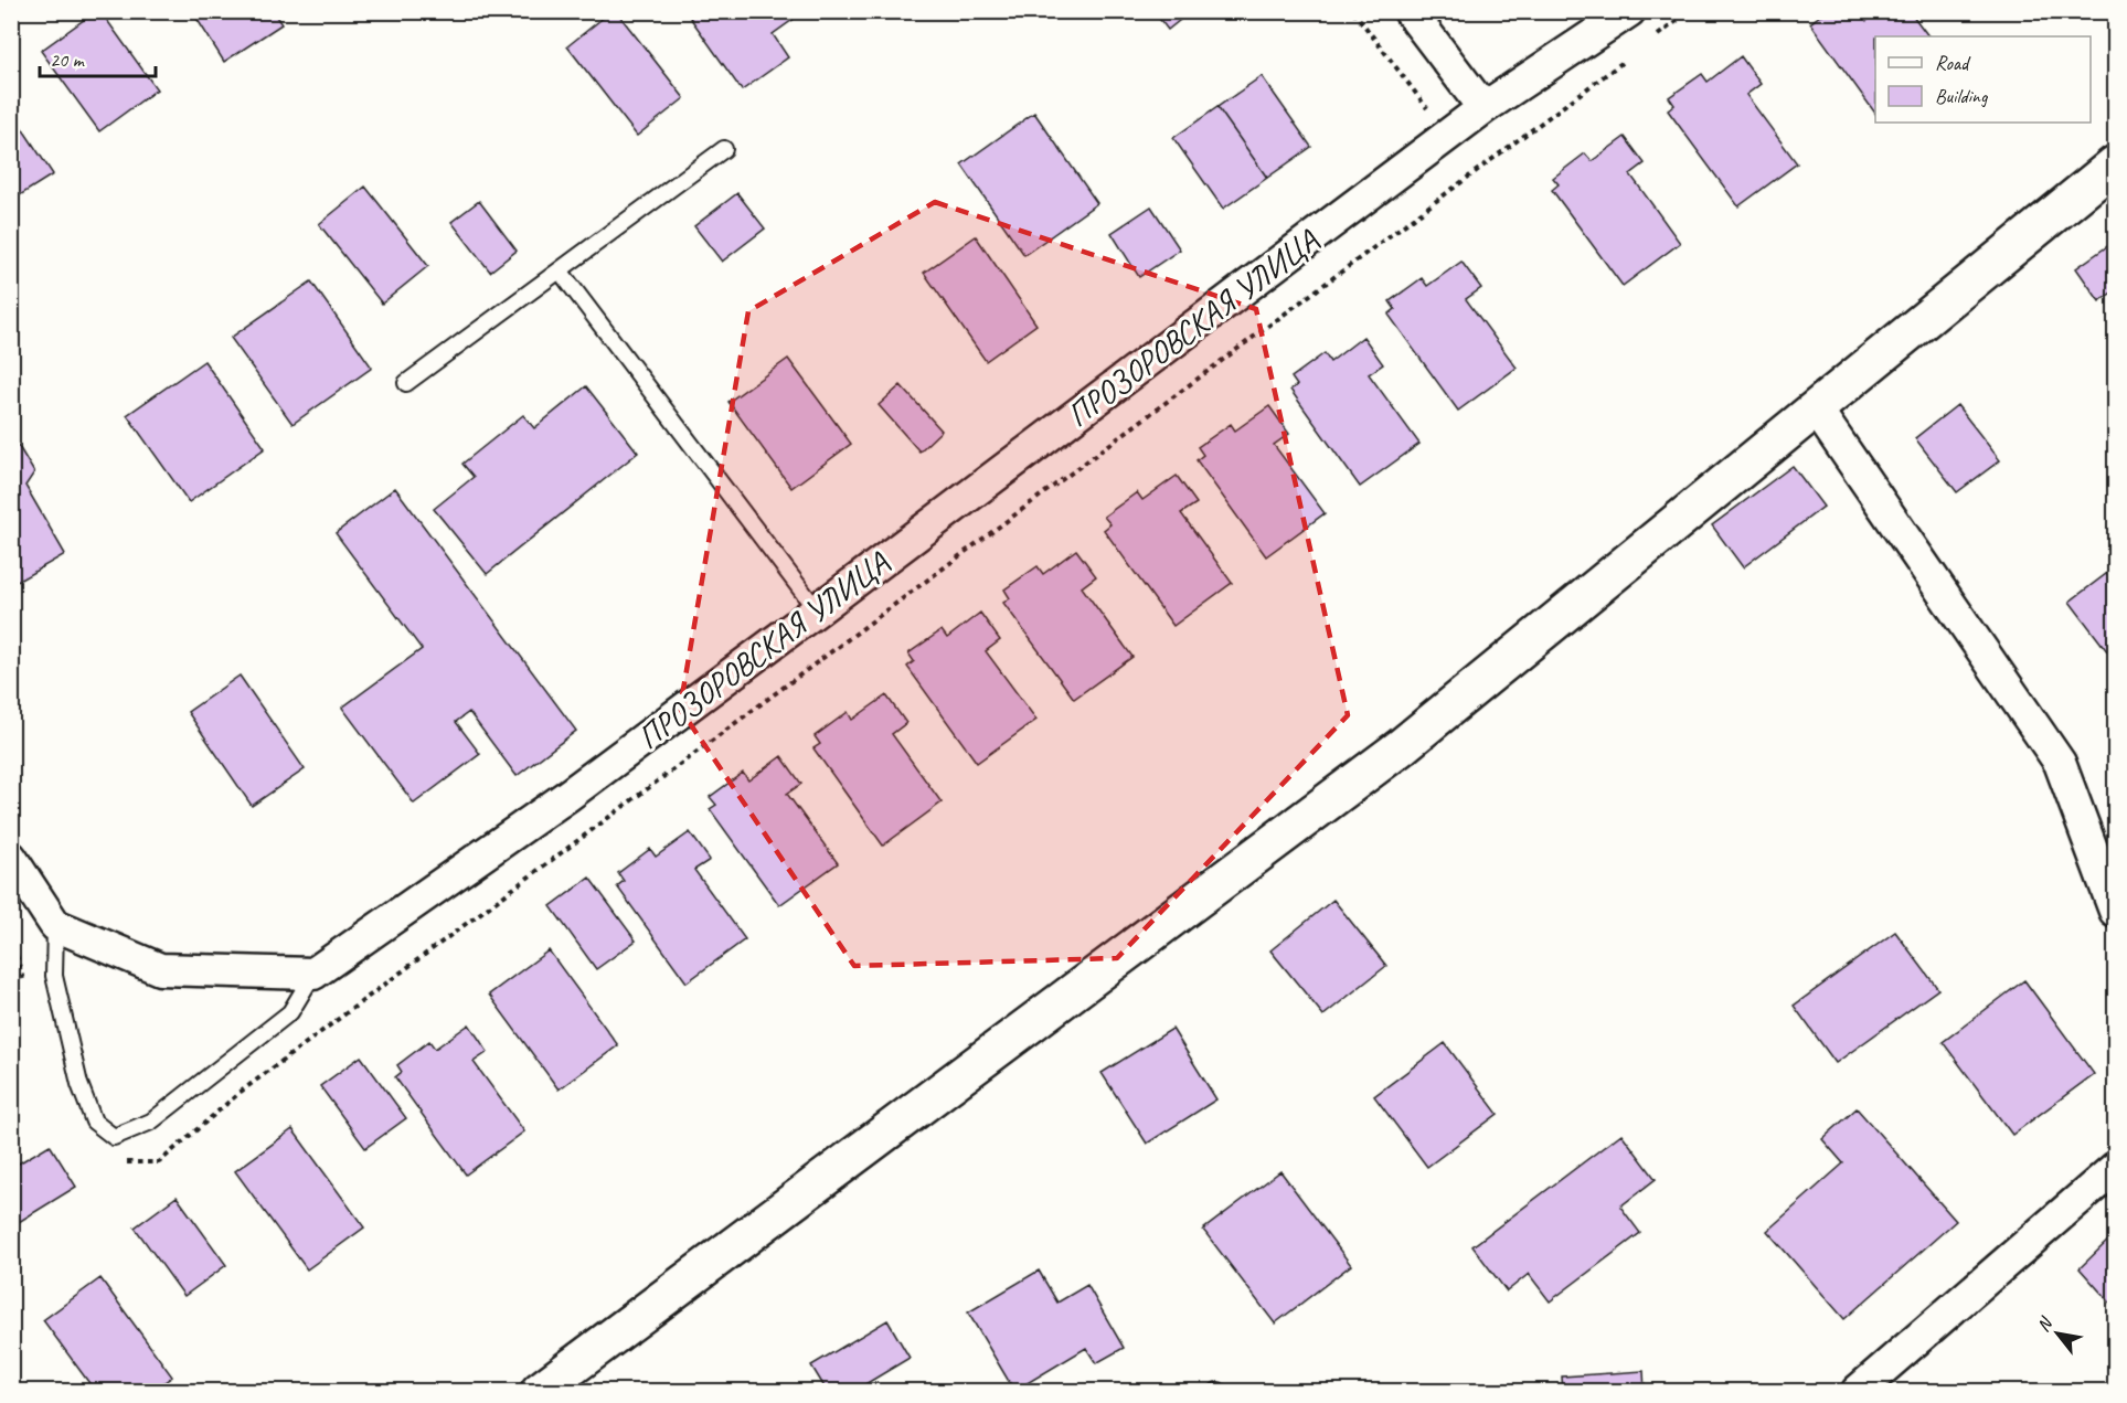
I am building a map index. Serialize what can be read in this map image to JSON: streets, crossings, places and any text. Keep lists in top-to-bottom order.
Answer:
{
  "streets": {
    "street": ["ПРОЗОРОВСКАЯ УЛИЦА"]
  },
  "legend": ["Road", "Building"],
  "scale_bar": "20 m",
  "north": "top left"
}
